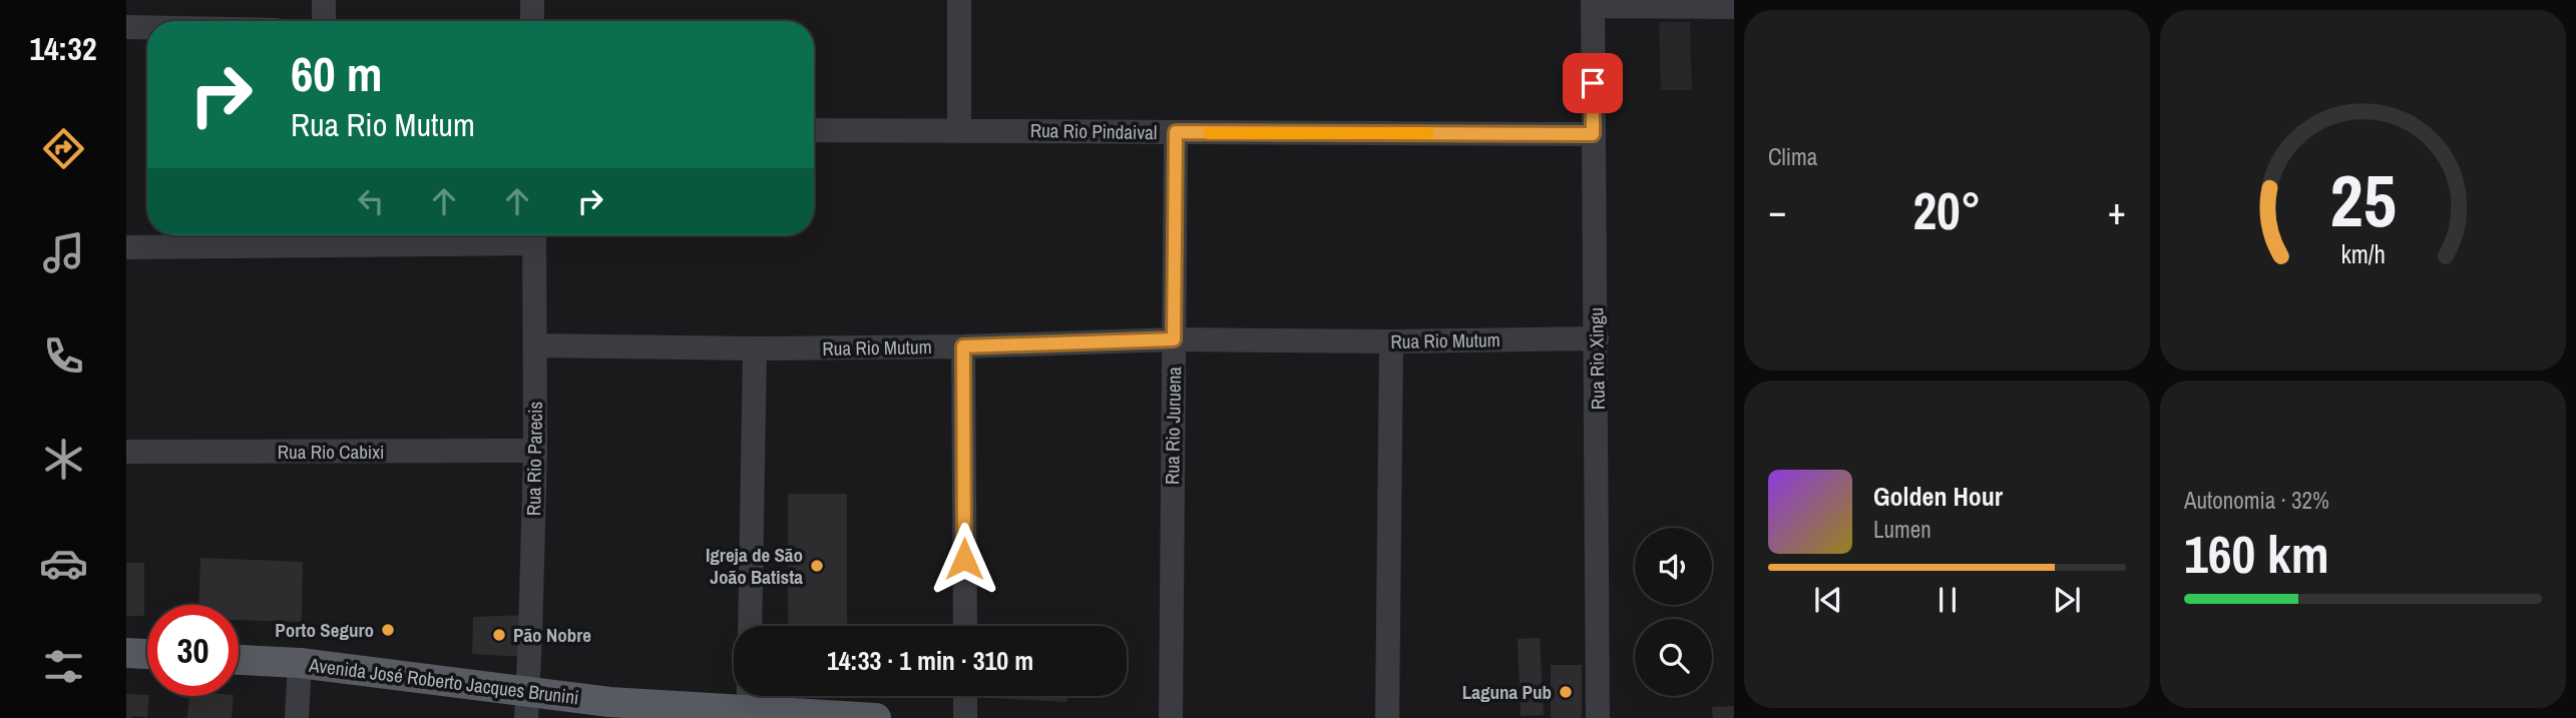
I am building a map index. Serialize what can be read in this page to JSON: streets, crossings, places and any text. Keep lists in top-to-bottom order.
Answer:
{
  "streets": {
    "main road": ["Avenida José Roberto Jacques Brunini"],
    "street": [
      "Rua Rio Pindaival",
      "Rua Rio Mutum",
      "Rua Rio Xingu",
      "Rua Rio Juruena",
      "Rua Rio Cabixi",
      "Rua Rio Parecis"
    ]
  },
  "crossings": [
    ["Rua Rio Pindaival", "Rua Rio Xingu"],
    ["Rua Rio Pindaival", "Rua Rio Juruena"],
    ["Rua Rio Mutum", "Rua Rio Xingu"],
    ["Rua Rio Mutum", "Rua Rio Juruena"],
    ["Rua Rio Mutum", "Rua Rio Parecis"],
    ["Rua Rio Cabixi", "Rua Rio Parecis"],
    ["Rua Rio Parecis", "Avenida José Roberto Jacques Brunini"]
  ],
  "places": [
    "Igreja de São João Batista",
    "Porto Seguro",
    "Pão Nobre",
    "Laguna Pub"
  ],
  "page": {
    "tabs": "14:32",
    "tile": [
      "Clima",
      ["Autonomia · 32%", "160 km"]
    ],
    "turn": ["60 m", "Rua Rio Mutum"],
    "heat": ["−", "20°", "+"],
    "song": ["Golden Hour", "Lumen"],
    "limit": "30",
    "trip": "14:33 · 1 min · 310 m",
    "gauge": ["25", "km/h"]
  }
}
